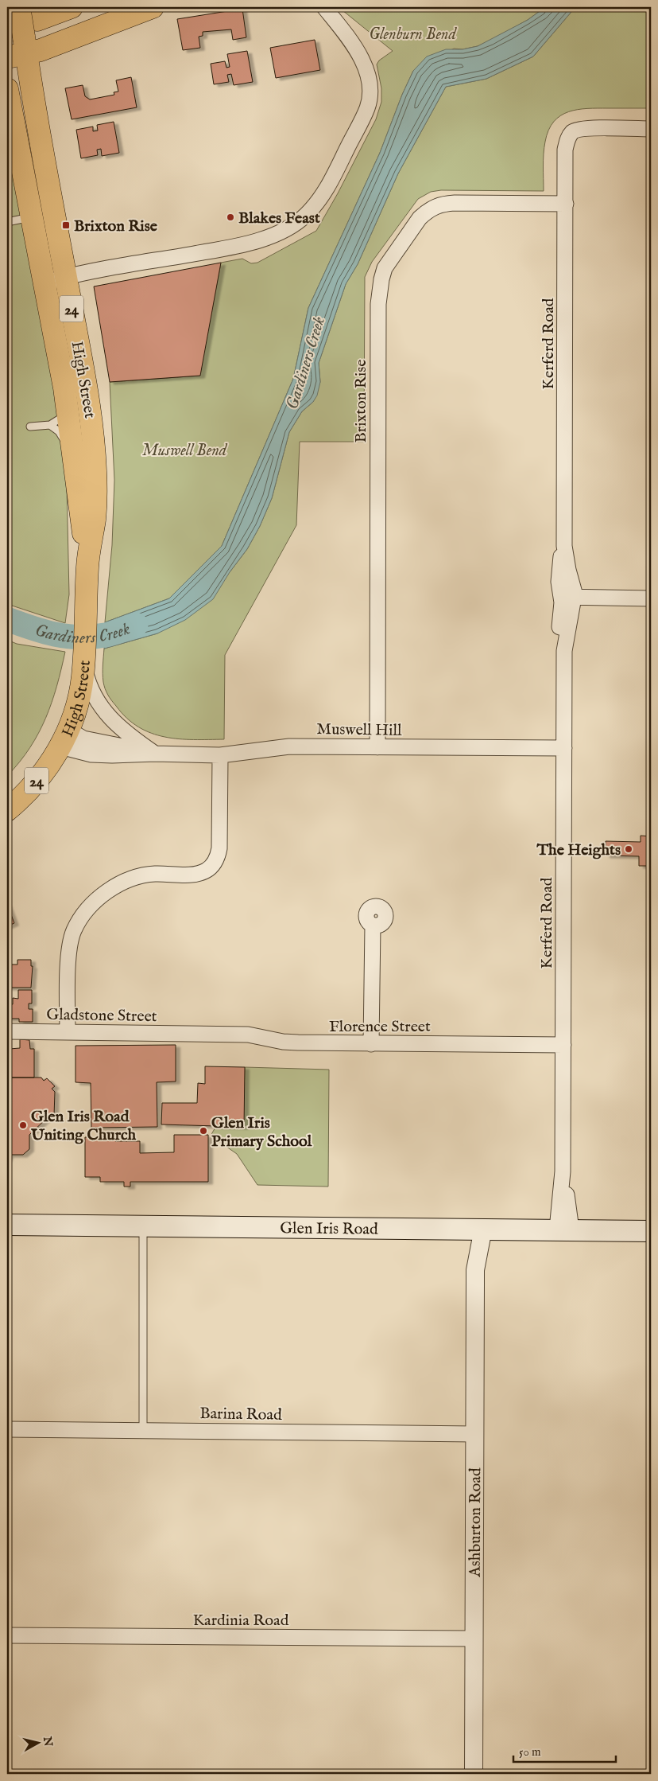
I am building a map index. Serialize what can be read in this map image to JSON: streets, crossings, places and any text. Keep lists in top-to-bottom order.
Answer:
{
  "streets": {
    "main road": ["24", "High Street", "Glen Iris Road"],
    "street": [
      "Kerferd Road",
      "Brixton Rise",
      "Muswell Hill",
      "Gladstone Street",
      "Florence Street",
      "Barina Road",
      "Ashburton Road",
      "Kardinia Road"
    ]
  },
  "crossings": [
    ["Kerferd Road", "Brixton Rise"],
    ["Kerferd Road", "Muswell Hill"],
    ["Kerferd Road", "Florence Street"],
    ["Kerferd Road", "Glen Iris Road"],
    ["High Street", "Muswell Hill"],
    ["Brixton Rise", "Muswell Hill"],
    ["Gladstone Street", "Florence Street"],
    ["Glen Iris Road", "Ashburton Road"],
    ["Barina Road", "Ashburton Road"],
    ["Ashburton Road", "Kardinia Road"]
  ],
  "water": ["Gardiners Creek"],
  "parks": ["Glenburn Bend", "Muswell Bend"],
  "places": {
    "other": [
      "Blakes Feast",
      "The Heights",
      "Glen Iris Road Uniting Church",
      "Glen Iris Primary School"
    ],
    "transit": ["Brixton Rise"]
  },
  "scale_bar": "50 m",
  "north": "right"
}
